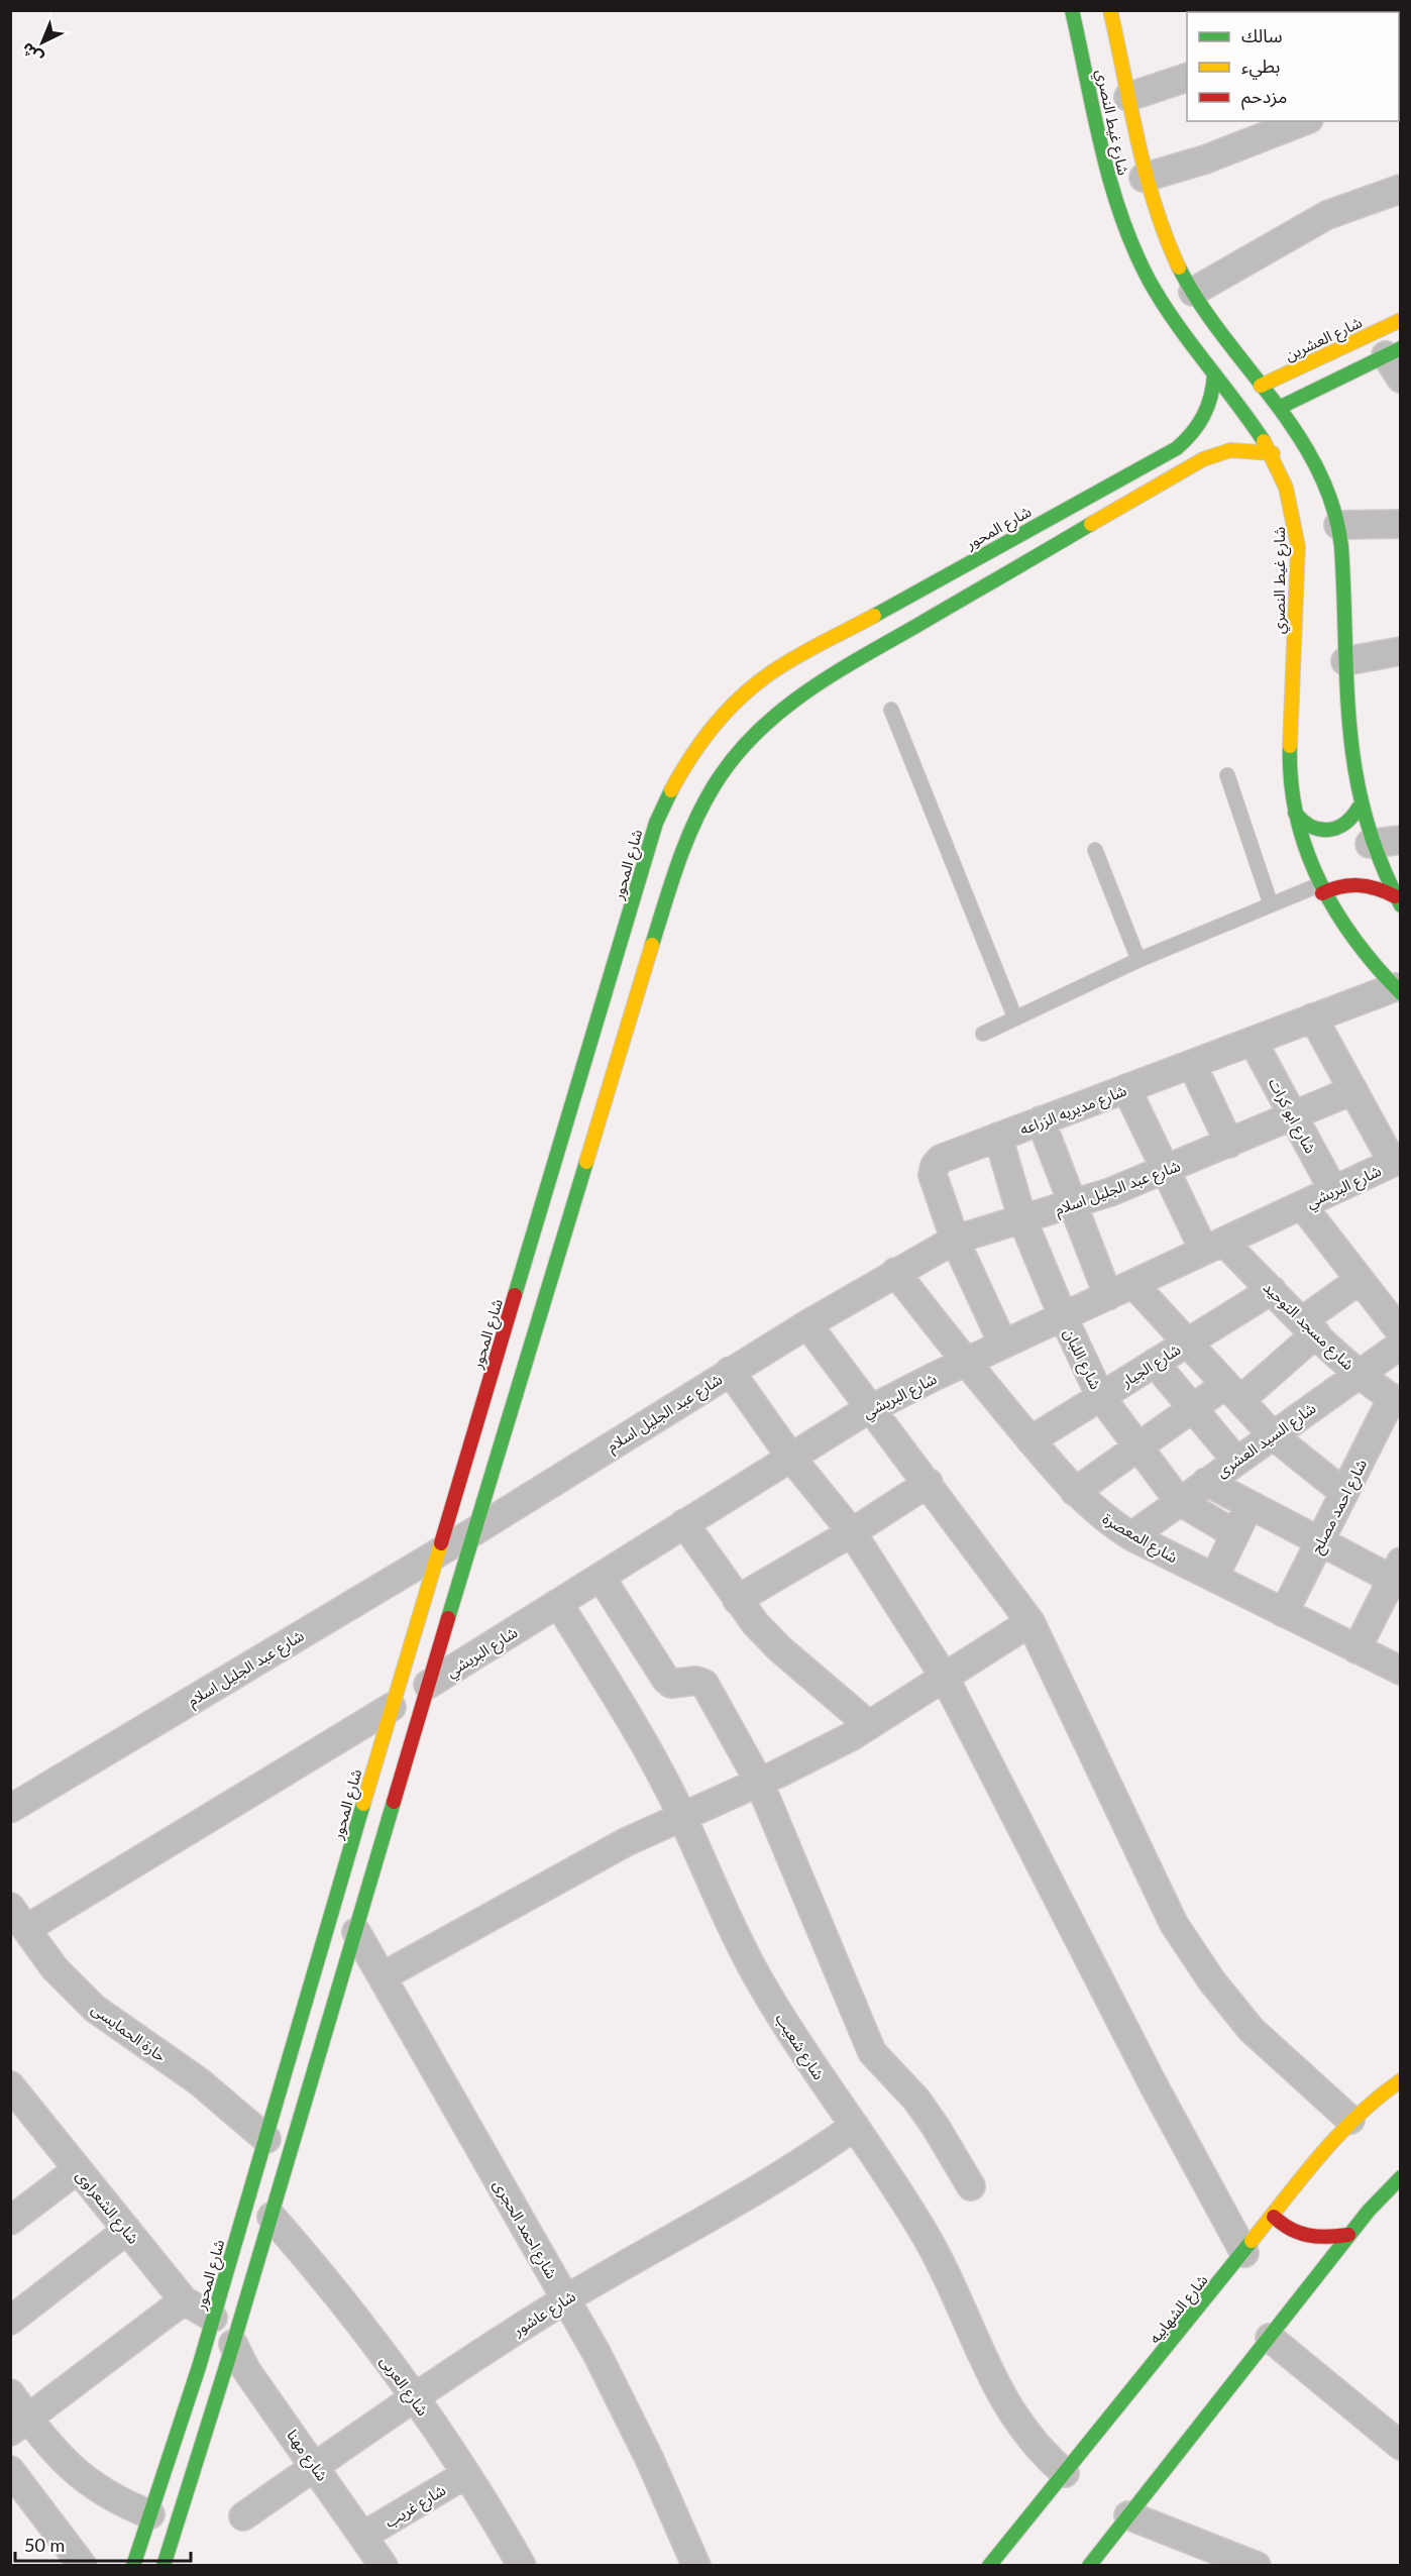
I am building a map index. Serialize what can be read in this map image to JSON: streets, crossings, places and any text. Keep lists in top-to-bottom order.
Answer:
{
  "streets": {
    "main road": [
      "شارع غيط النصري",
      "شارع العشرين",
      "شارع المحور",
      "شارع الشهابيه"
    ],
    "street": [
      "شارع مديريه الزراعه",
      "شارع ابو كرات",
      "شارع البريشي",
      "شارع عبد الجليل اسلام",
      "شارع مسجد التوحيد",
      "شارع اللبان",
      "شارع الجيار",
      "شارع السيد العشرى",
      "شارع احمد مصلح",
      "شارع المعصرة",
      "حارة الحمايسى",
      "شارع شعيب",
      "شارع الشعراوى",
      "شارع احمد الحجرى",
      "شارع عاشور",
      "شارع العربى",
      "شارع مهنا",
      "شارع غريب"
    ]
  },
  "crossings": [
    ["شارع غيط النصري", "شارع العشرين"],
    ["شارع غيط النصري", "شارع المحور"],
    ["شارع غيط النصري", "شارع مديريه الزراعه"],
    ["شارع المحور", "شارع عبد الجليل اسلام"],
    ["شارع المحور", "حارة الحمايسى"],
    ["شارع المحور", "شارع الشعراوى"],
    ["شارع مديريه الزراعه", "شارع ابو كرات"],
    ["شارع مديريه الزراعه", "شارع البريشي"],
    ["شارع مديريه الزراعه", "شارع عبد الجليل اسلام"],
    ["شارع مديريه الزراعه", "شارع اللبان"],
    ["شارع ابو كرات", "شارع البريشي"],
    ["شارع ابو كرات", "شارع عبد الجليل اسلام"],
    ["شارع البريشي", "شارع مسجد التوحيد"],
    ["شارع البريشي", "شارع اللبان"],
    ["شارع البريشي", "شارع المعصرة"],
    ["شارع البريشي", "شارع شعيب"],
    ["شارع عبد الجليل اسلام", "شارع اللبان"],
    ["شارع عبد الجليل اسلام", "شارع المعصرة"],
    ["شارع مسجد التوحيد", "شارع الجيار"],
    ["شارع مسجد التوحيد", "شارع السيد العشرى"],
    ["شارع مسجد التوحيد", "شارع احمد مصلح"],
    ["شارع اللبان", "شارع الجيار"],
    ["شارع اللبان", "شارع السيد العشرى"],
    ["شارع الجيار", "شارع المعصرة"],
    ["شارع السيد العشرى", "شارع المعصرة"],
    ["شارع احمد مصلح", "شارع المعصرة"],
    ["شارع شعيب", "شارع الشهابيه"],
    ["شارع شعيب", "شارع عاشور"],
    ["شارع احمد الحجرى", "شارع عاشور"],
    ["شارع عاشور", "شارع العربى"],
    ["شارع عاشور", "شارع مهنا"],
    ["شارع العربى", "شارع غريب"],
    ["شارع مهنا", "شارع غريب"]
  ],
  "legend": ["سالك", "بطيء", "مزدحم"],
  "scale_bar": "50 m",
  "north": "bottom left"
}
